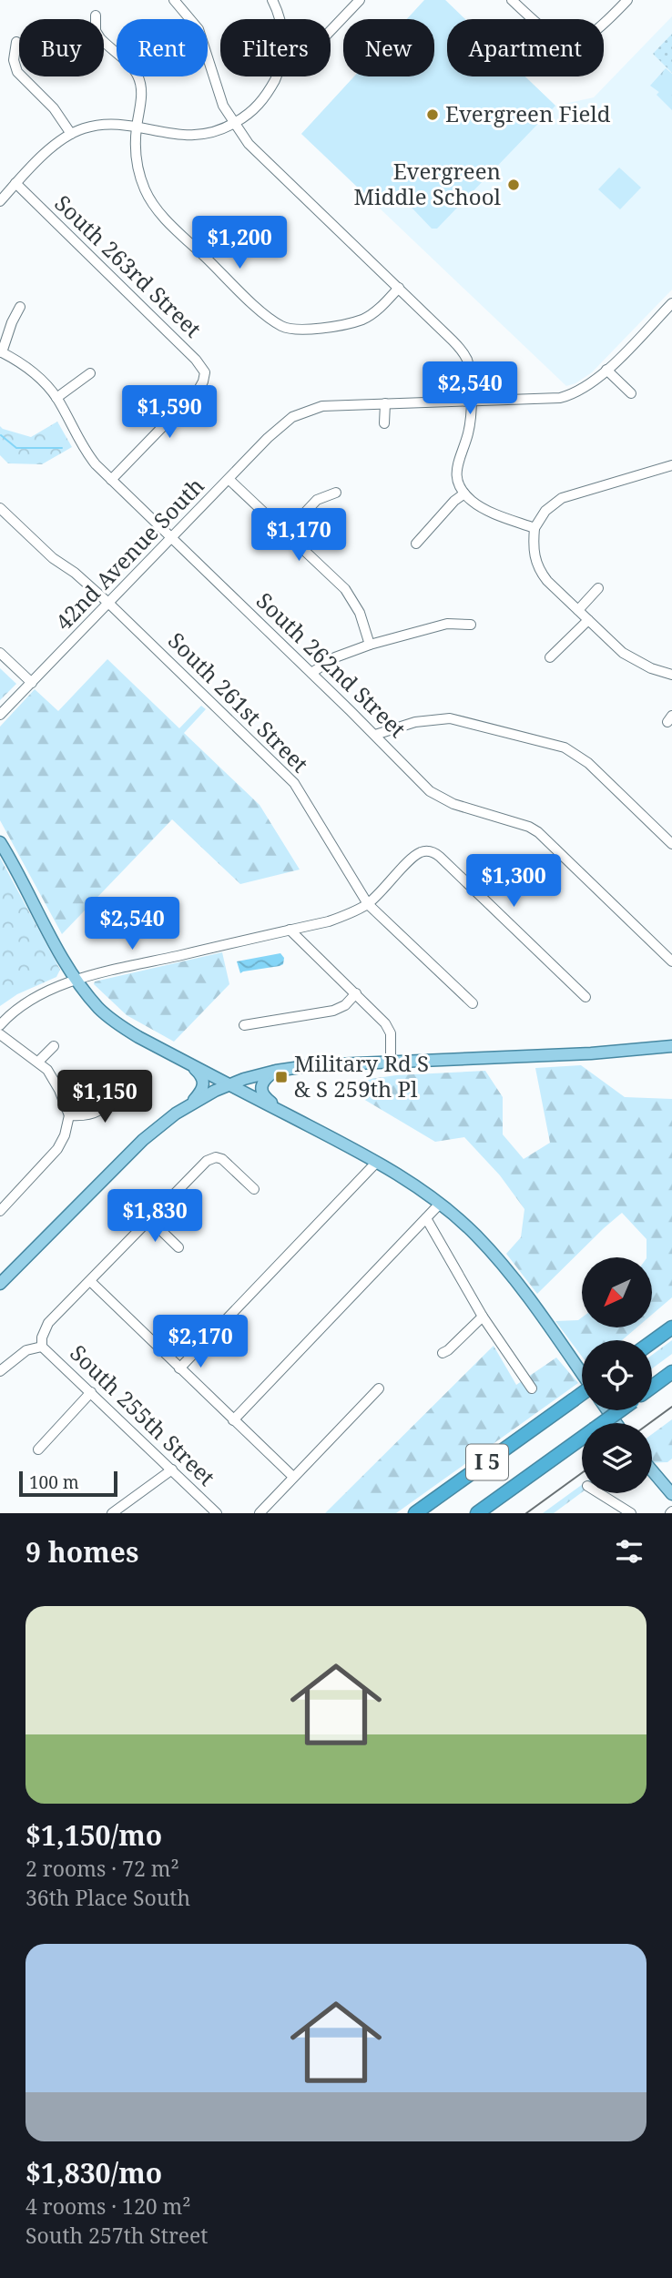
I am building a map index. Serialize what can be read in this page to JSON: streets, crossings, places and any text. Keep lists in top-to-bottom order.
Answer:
{
  "streets": {
    "highway": ["I 5"],
    "street": [
      "South 263rd Street",
      "42nd Avenue South",
      "South 262nd Street",
      "South 261st Street",
      "South 255th Street"
    ]
  },
  "crossings": [
    ["South 263rd Street", "South 262nd Street"],
    ["42nd Avenue South", "South 262nd Street"],
    ["42nd Avenue South", "South 261st Street"]
  ],
  "places": {
    "other": ["Evergreen Field", "Evergreen Middle School"],
    "transit": ["Military Rd S & S 259th Pl"]
  },
  "scale_bar": "100 m",
  "north": "bottom left",
  "page": {
    "chip": [
      "Buy",
      "Rent",
      "Filters",
      "New",
      "Apartment"
    ],
    "price": [
      "$1,200",
      "$2,540",
      "$1,590",
      "$1,170",
      "$1,300",
      "$2,540",
      "$1,150",
      "$1,830",
      "$2,170"
    ],
    "scale": "100 m",
    "heading": "9 homes",
    "list": [
      {
        "name": "$1,150/mo",
        "note": "2 rooms · 72 m² · 36th Place South"
      },
      {
        "name": "$1,830/mo",
        "note": "4 rooms · 120 m² · South 257th Street"
      }
    ]
  }
}
